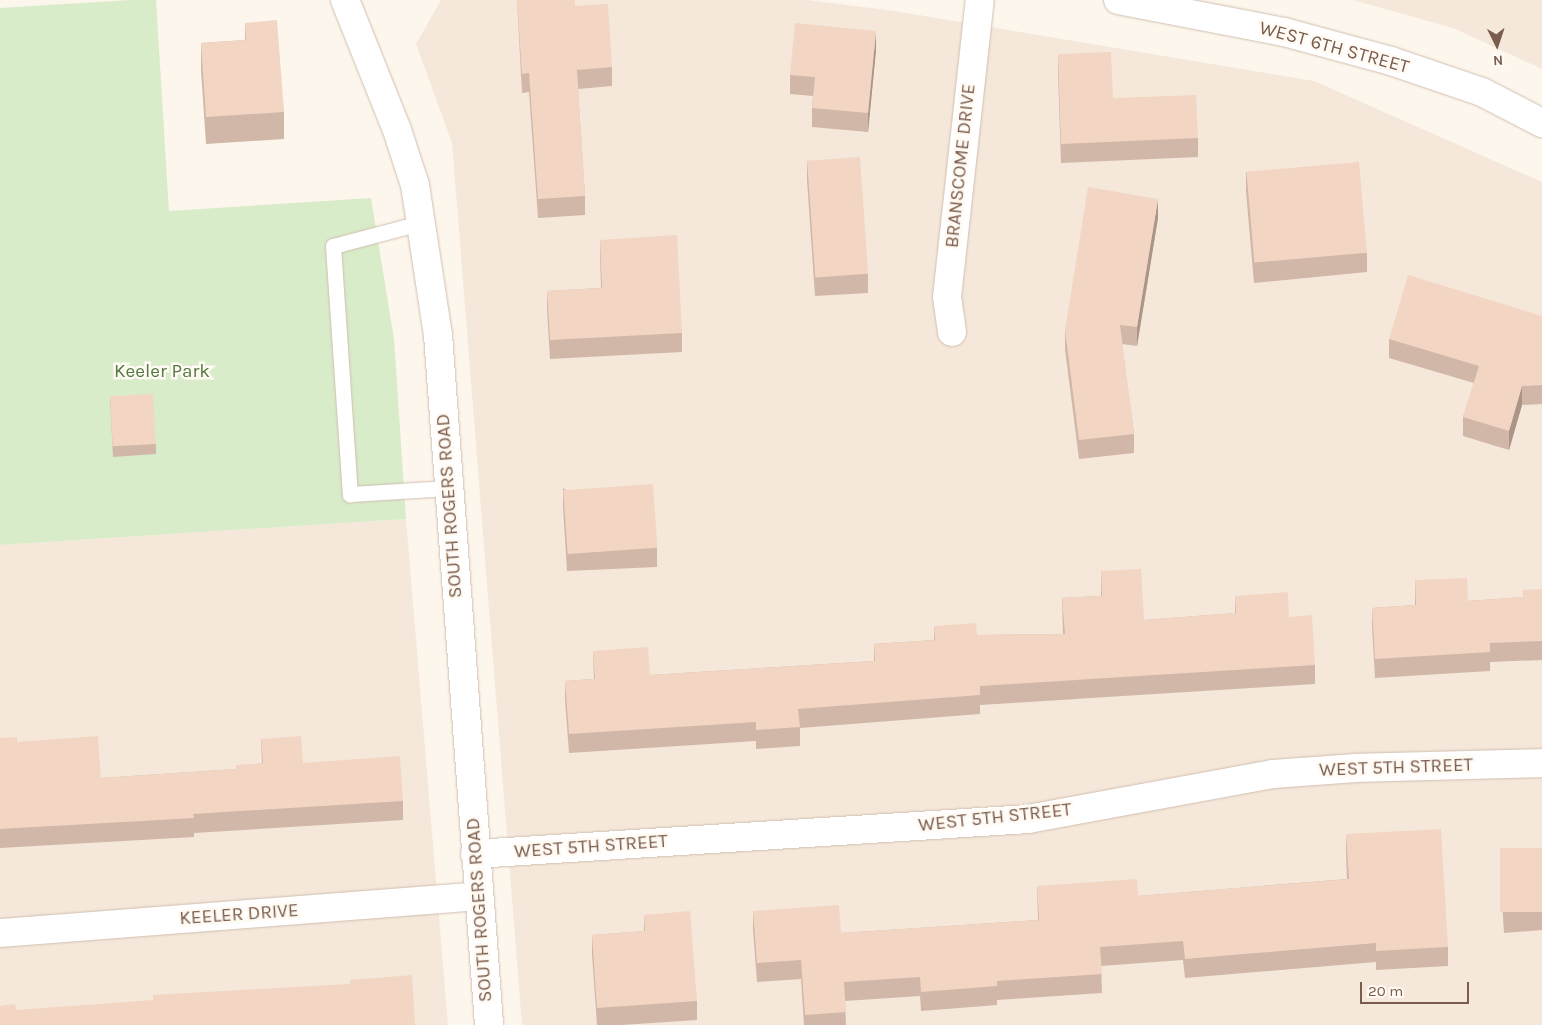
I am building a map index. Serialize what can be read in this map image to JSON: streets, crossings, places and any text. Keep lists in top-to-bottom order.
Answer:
{
  "streets": {
    "street": [
      "WEST 6TH STREET",
      "BRANSCOME DRIVE",
      "SOUTH ROGERS ROAD",
      "WEST 5TH STREET",
      "KEELER DRIVE"
    ]
  },
  "crossings": [
    ["SOUTH ROGERS ROAD", "WEST 5TH STREET"],
    ["SOUTH ROGERS ROAD", "KEELER DRIVE"]
  ],
  "parks": ["Keeler Park"],
  "scale_bar": "20 m",
  "north": "bottom"
}
